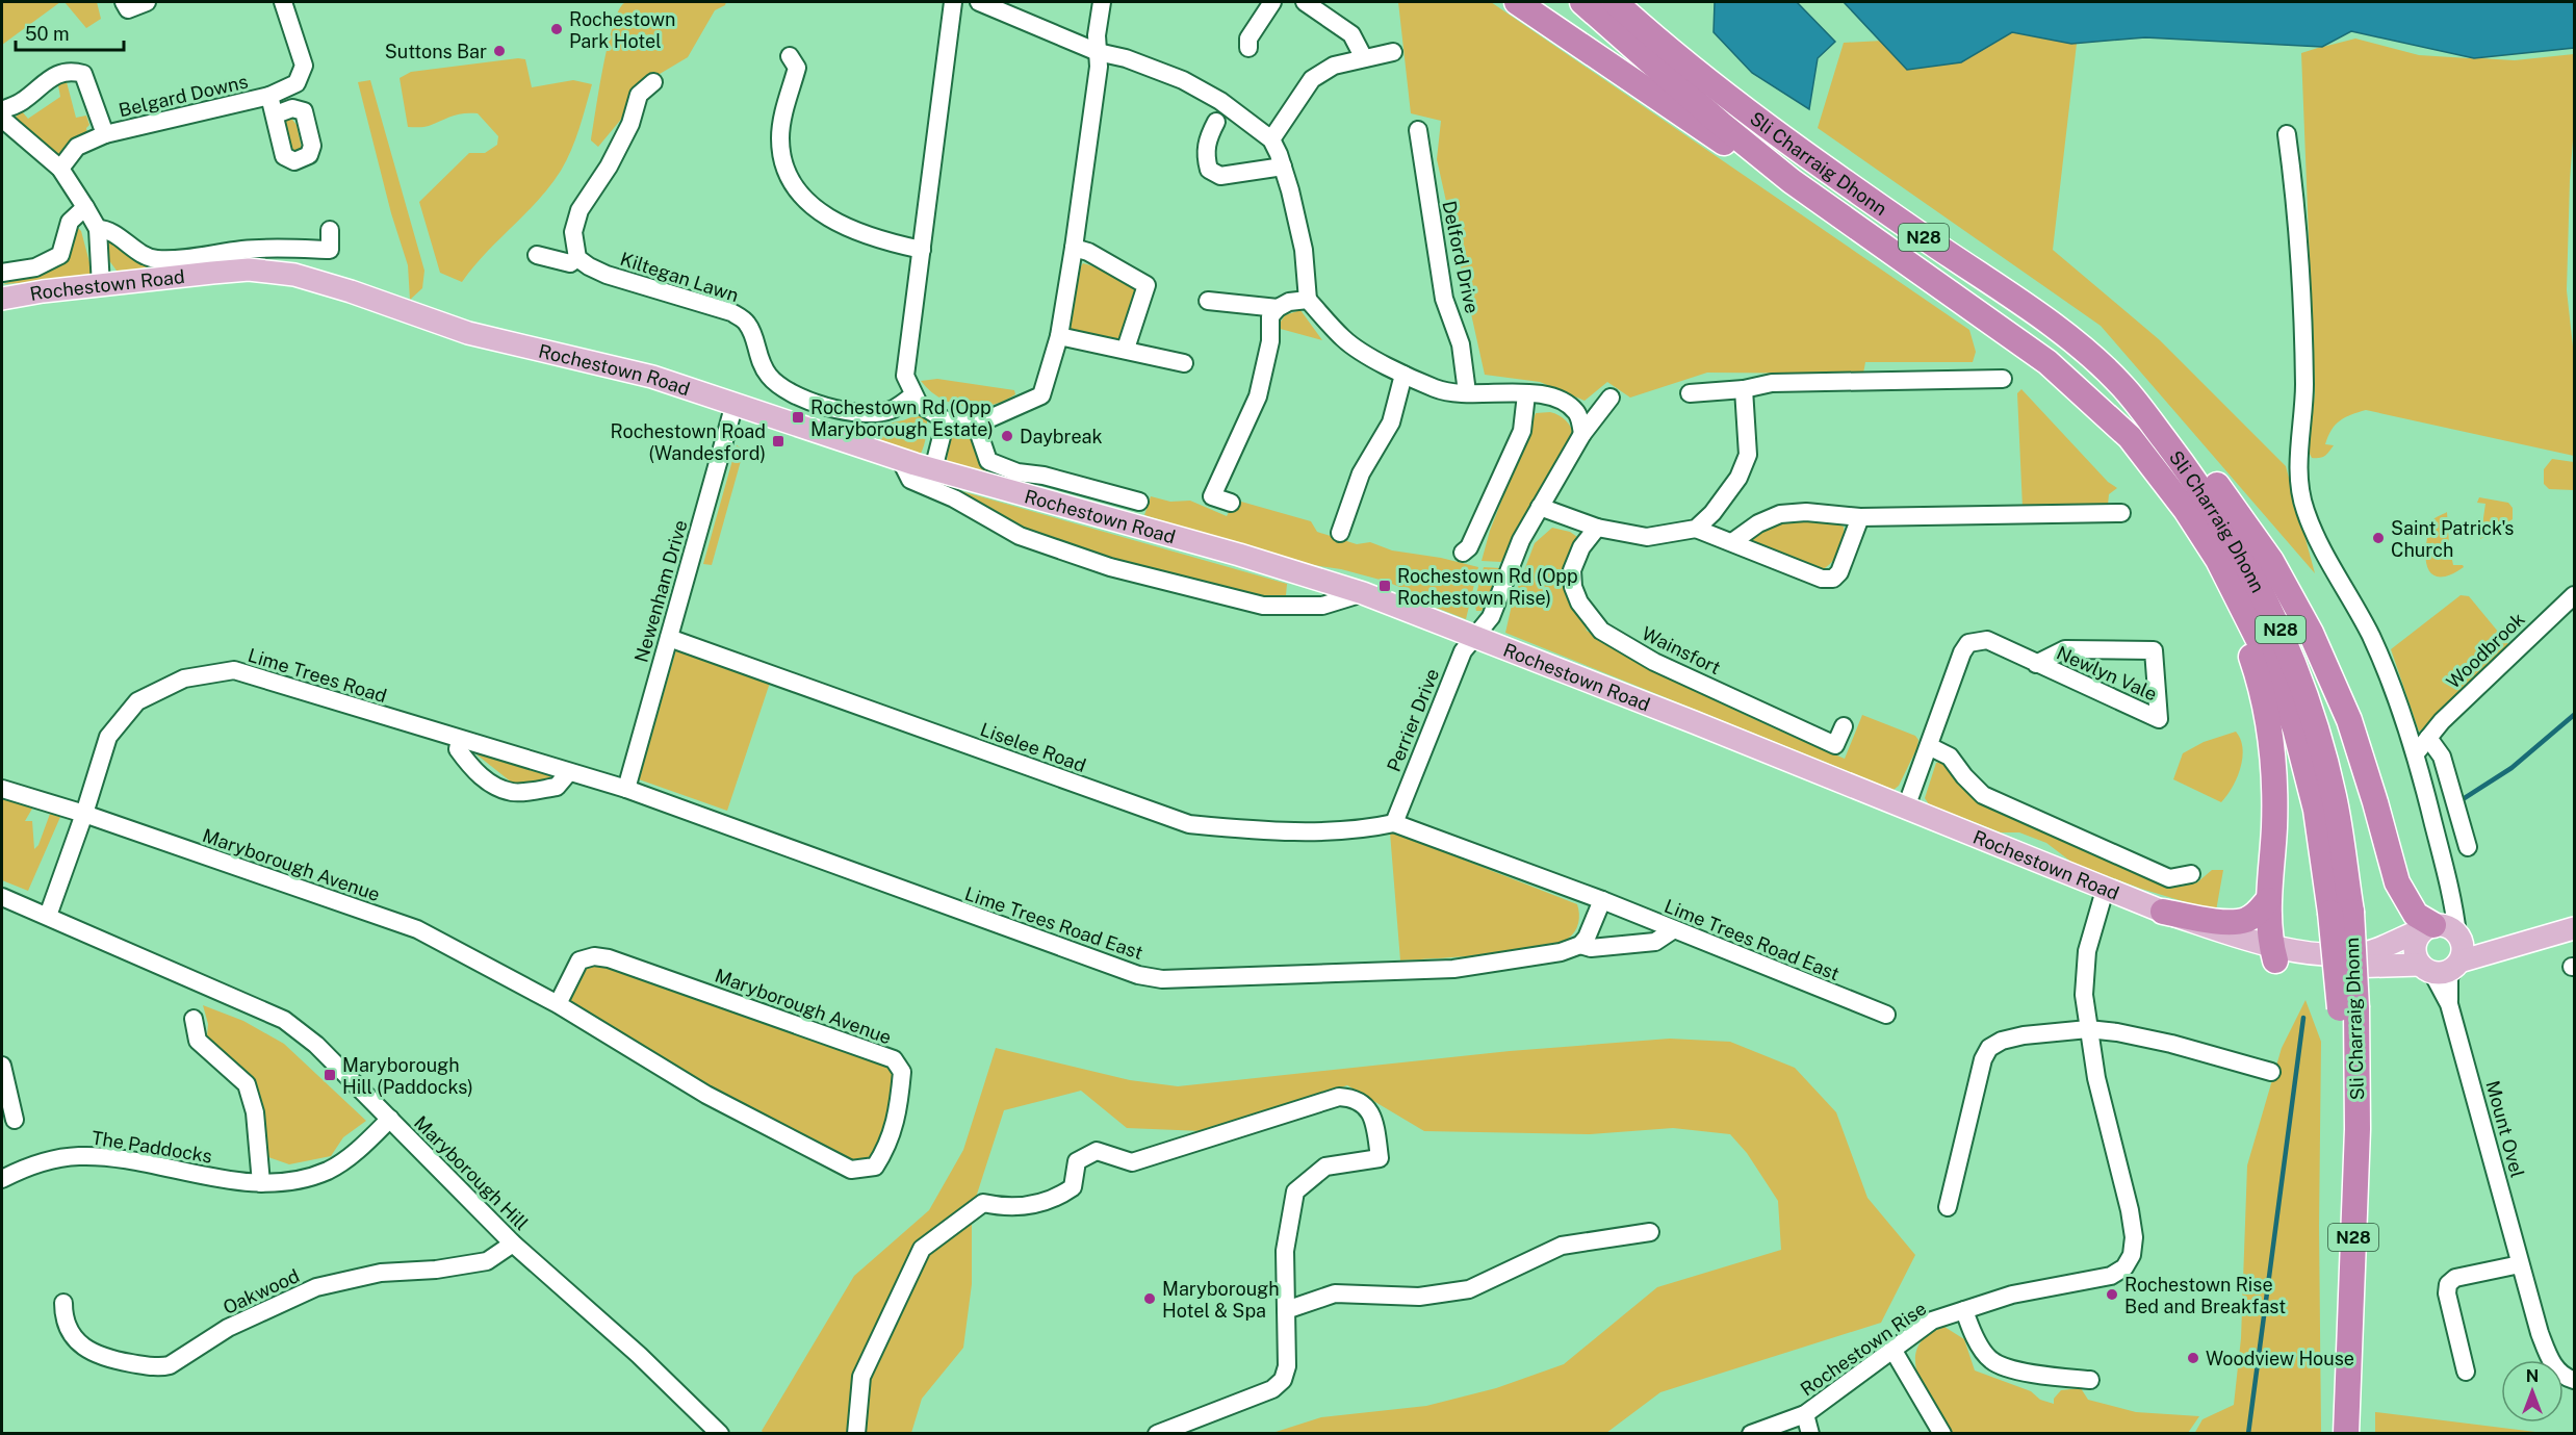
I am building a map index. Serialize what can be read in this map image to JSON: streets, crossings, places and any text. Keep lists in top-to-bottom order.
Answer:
{
  "streets": {
    "highway": ["Sli Charraig Dhonn", "N28"],
    "main road": ["Rochestown Road"],
    "street": [
      "Belgard Downs",
      "Delford Drive",
      "Kiltegan Lawn",
      "Newenham Drive",
      "Wainsfort",
      "Woodbrook",
      "Newlyn Vale",
      "Lime Trees Road",
      "Perrier Drive",
      "Liselee Road",
      "Maryborough Avenue",
      "Lime Trees Road East",
      "Mount Ovel",
      "The Paddocks",
      "Maryborough Hill",
      "Oakwood",
      "Rochestown Rise"
    ]
  },
  "crossings": [
    ["Belgard Downs", "Rochestown Road"],
    ["Sli Charraig Dhonn", "N28"],
    ["Rochestown Road", "Newenham Drive"],
    ["Rochestown Road", "Newlyn Vale"],
    ["Rochestown Road", "Perrier Drive"],
    ["Rochestown Road", "Mount Ovel"],
    ["Rochestown Road", "Rochestown Rise"],
    ["Newenham Drive", "Lime Trees Road"],
    ["Newenham Drive", "Liselee Road"],
    ["Newenham Drive", "Lime Trees Road East"],
    ["Lime Trees Road", "Maryborough Avenue"],
    ["Lime Trees Road", "Lime Trees Road East"],
    ["Lime Trees Road", "Maryborough Hill"],
    ["Perrier Drive", "Liselee Road"],
    ["Perrier Drive", "Lime Trees Road East"],
    ["Liselee Road", "Lime Trees Road East"],
    ["The Paddocks", "Maryborough Hill"],
    ["Maryborough Hill", "Oakwood"]
  ],
  "places": {
    "other": [
      "Rochestown Park Hotel",
      "Suttons Bar",
      "Daybreak",
      "Saint Patrick's Church",
      "Rochestown Rise Bed and Breakfast",
      "Maryborough Hotel & Spa",
      "Woodview House"
    ],
    "transit": [
      "Rochestown Rd (Opp Maryborough Estate)",
      "Rochestown Road (Wandesford)",
      "Rochestown Rd (Opp Rochestown Rise)",
      "Maryborough Hill (Paddocks)"
    ]
  },
  "scale_bar": "50 m",
  "north": "top"
}
